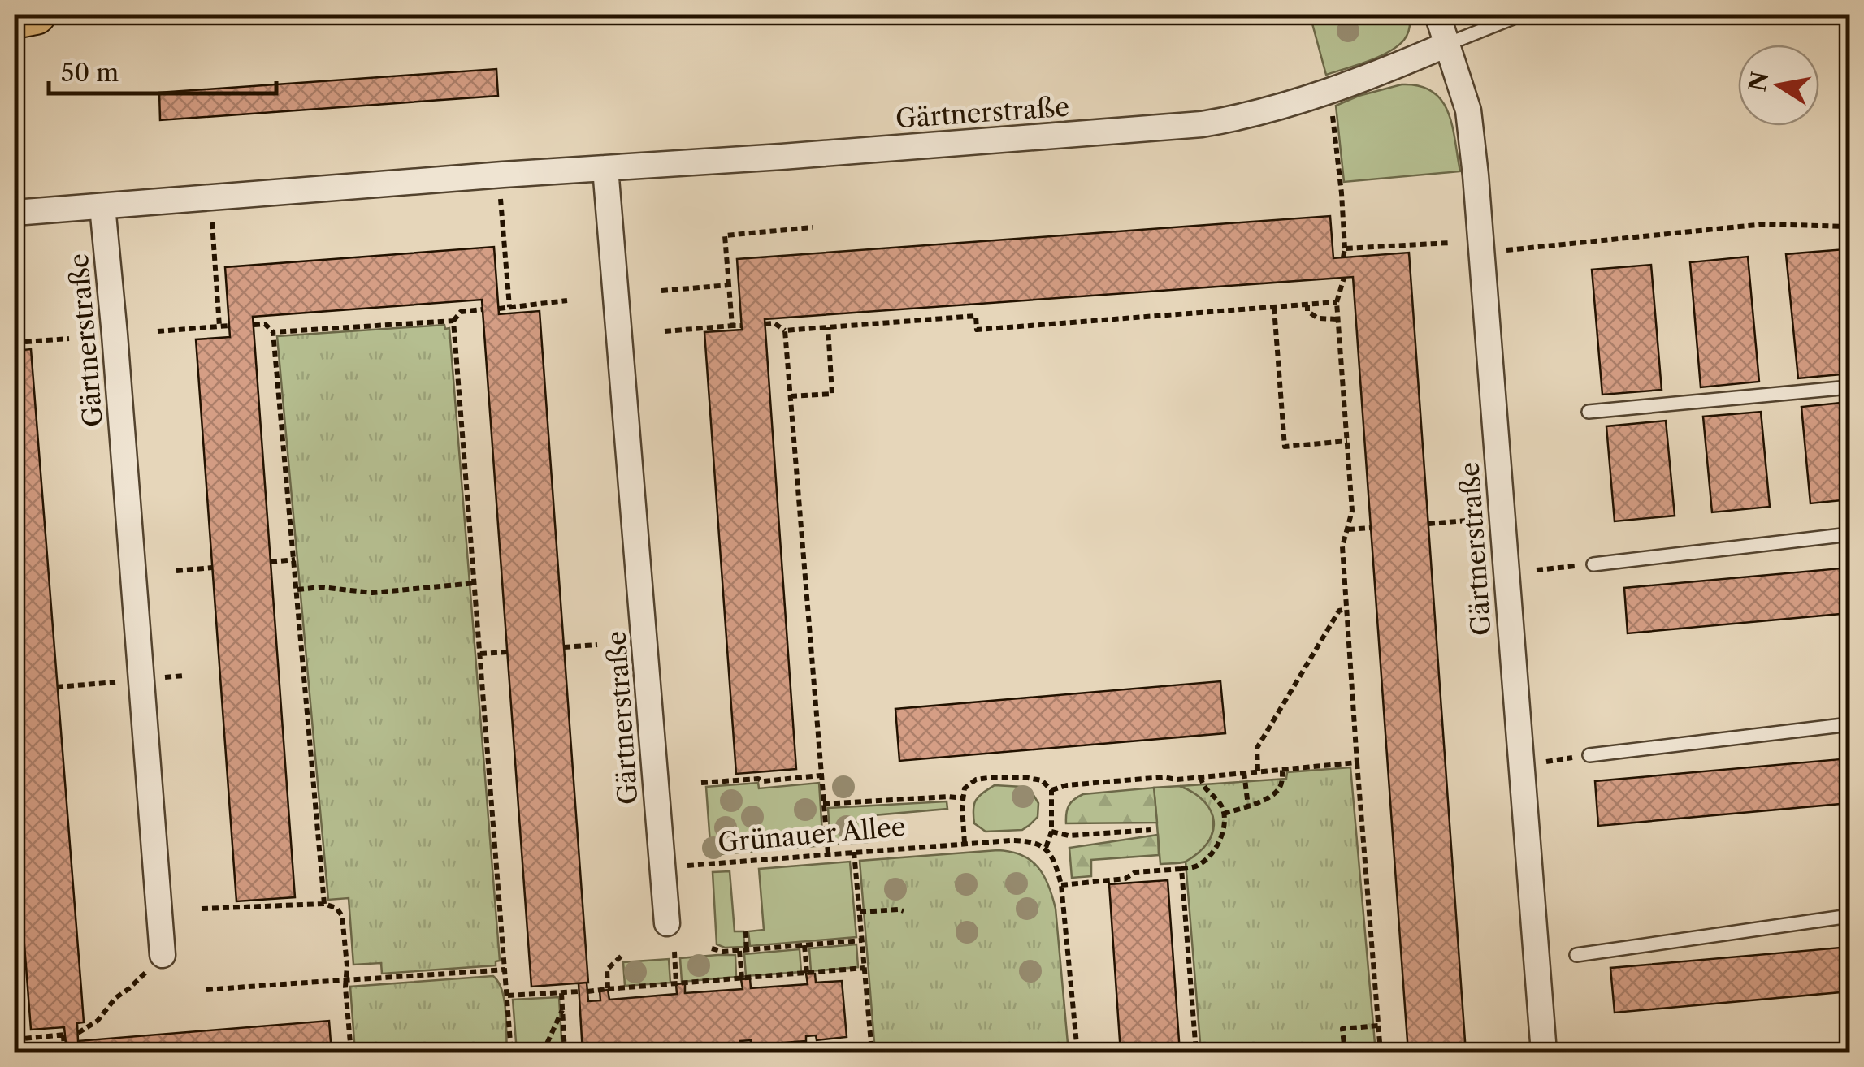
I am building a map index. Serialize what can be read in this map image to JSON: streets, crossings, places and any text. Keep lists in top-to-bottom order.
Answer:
{
  "streets": {
    "street": ["Gärtnerstraße"],
    "path": ["Grünauer Allee"]
  },
  "crossings": [
    ["Gärtnerstraße", "Grünauer Allee"]
  ],
  "scale_bar": "50 m",
  "north": "left"
}
